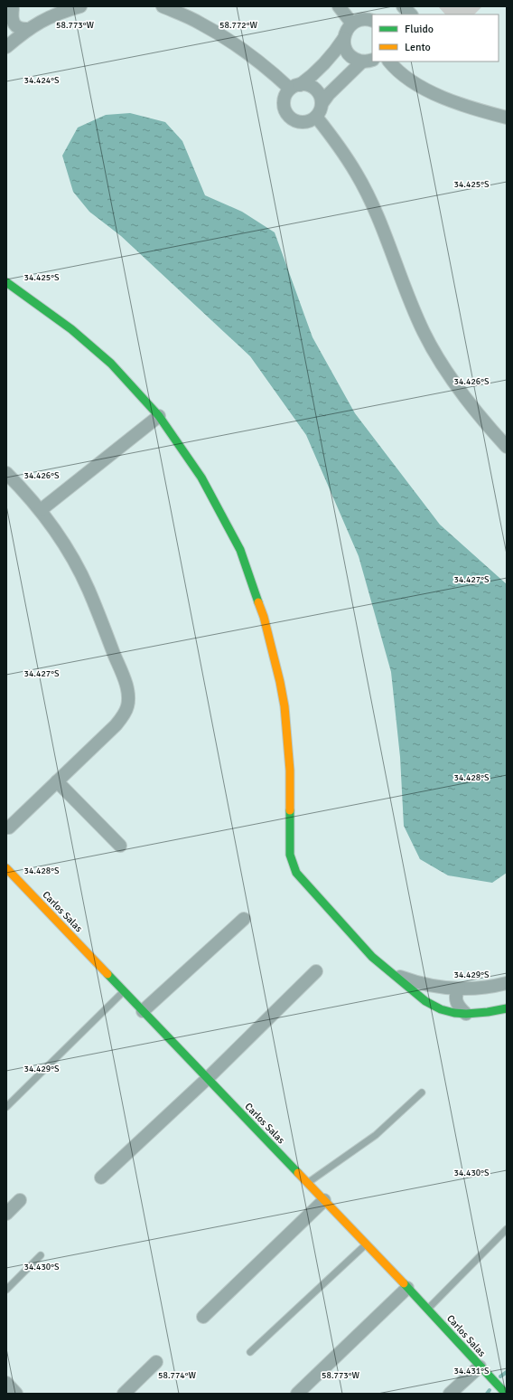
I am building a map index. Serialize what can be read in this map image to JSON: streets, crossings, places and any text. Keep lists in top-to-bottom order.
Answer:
{
  "streets": {
    "street": ["Carlos Salas"]
  },
  "legend": ["Fluido", "Lento"],
  "coordinates": [
    "58.773°W",
    "58.772°W",
    "34.424°S",
    "34.425°S",
    "34.426°S",
    "34.427°S",
    "34.428°S",
    "34.429°S",
    "34.430°S",
    "34.431°S",
    "58.774°W"
  ]
}
